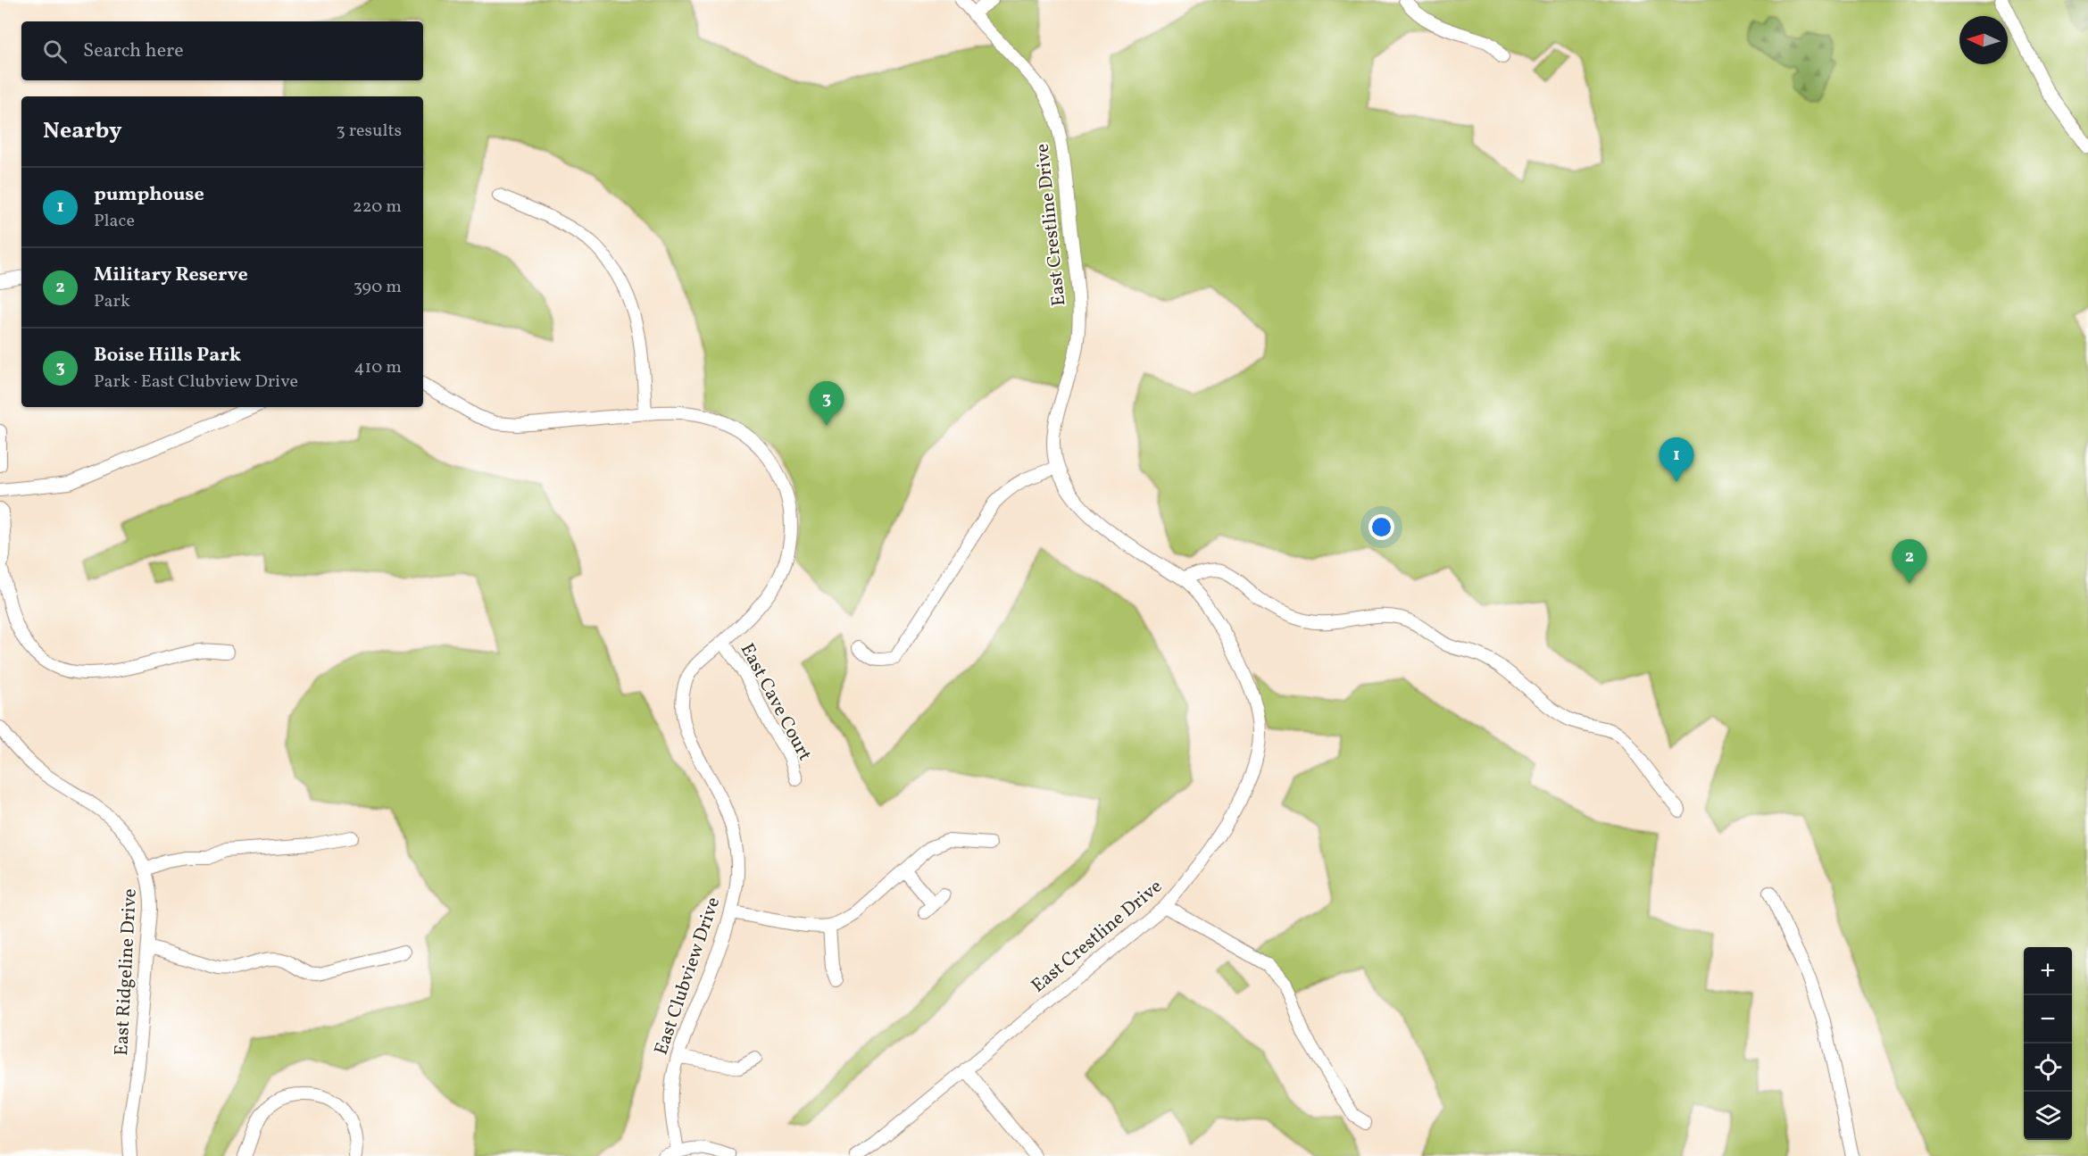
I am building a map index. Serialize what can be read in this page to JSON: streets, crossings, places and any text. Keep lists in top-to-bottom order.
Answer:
{
  "streets": {
    "street": [
      "East Crestline Drive",
      "East Cave Court",
      "East Ridgeline Drive",
      "East Clubview Drive"
    ]
  },
  "crossings": [
    ["East Cave Court", "East Clubview Drive"]
  ],
  "north": "left",
  "page": {
    "search": "Search here",
    "heading": ["Nearby", "3 results"],
    "list": [
      {
        "mark": "1",
        "name": "pumphouse",
        "note": "Place",
        "value": "220 m"
      },
      {
        "mark": "2",
        "name": "Military Reserve",
        "note": "Park",
        "value": "390 m"
      },
      {
        "mark": "3",
        "name": "Boise Hills Park",
        "note": "Park · East Clubview Drive",
        "value": "410 m"
      }
    ],
    "pins": ["3", "1", "2"],
    "map_buttons": ["+", "−"]
  }
}
